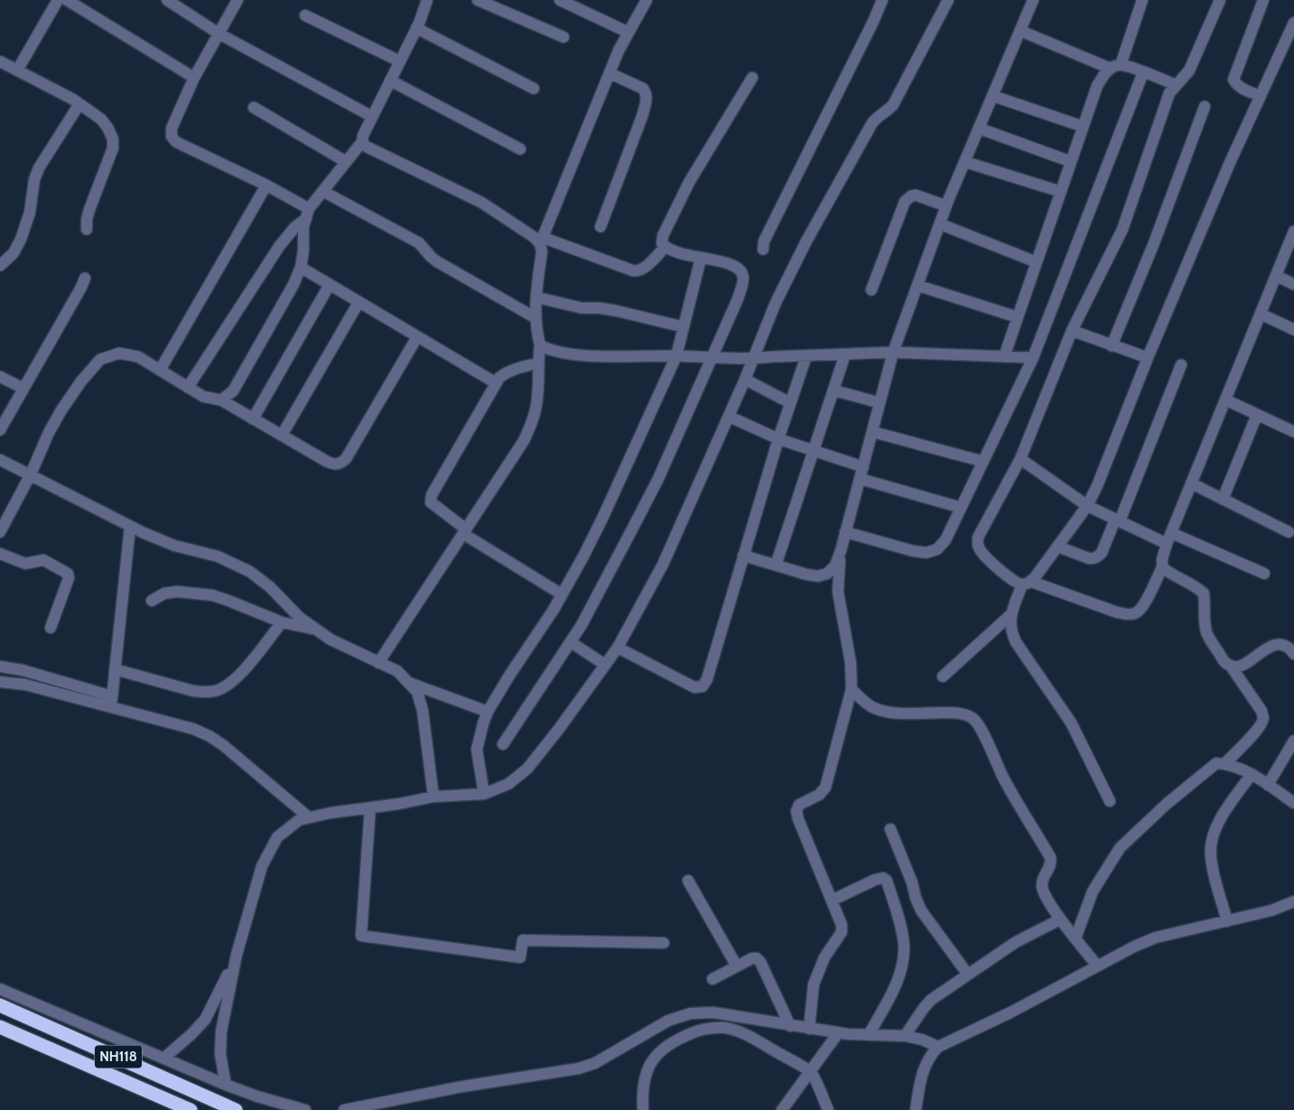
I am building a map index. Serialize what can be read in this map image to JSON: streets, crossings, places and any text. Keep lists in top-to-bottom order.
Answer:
{
  "streets": {
    "highway": ["NH118"]
  }
}
